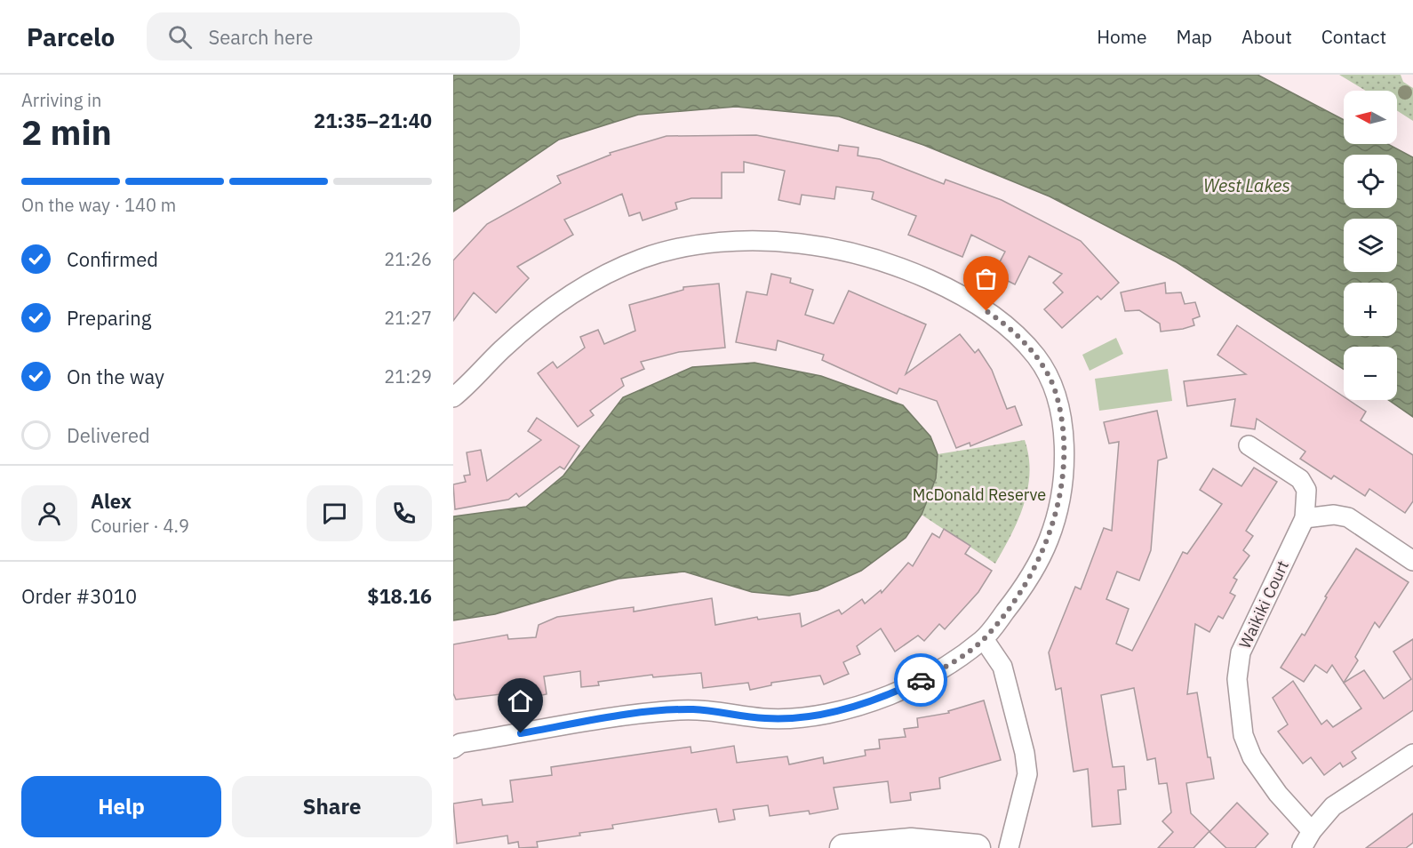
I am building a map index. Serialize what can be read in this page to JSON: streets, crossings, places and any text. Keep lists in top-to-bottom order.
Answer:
{
  "streets": {
    "street": ["Waikiki Court"]
  },
  "water": ["West Lakes"],
  "parks": ["McDonald Reserve"],
  "north": "left",
  "page": {
    "header": "Parcelo",
    "search": "Search here",
    "nav": [
      "Home",
      "Map",
      "About",
      "Contact"
    ],
    "heading": ["2 min", "Arriving in", "21:35–21:40"],
    "panel": [
      "Alex",
      "Courier · 4.9",
      "Order #3010",
      "$18.16"
    ],
    "map_buttons": ["+", "−"],
    "bar": "On the way · 140 m",
    "list": [
      ["Confirmed", "21:26"],
      ["Preparing", "21:27"],
      ["On the way", "21:29"],
      "Delivered"
    ],
    "buttons": ["Help", "Share"]
  }
}
